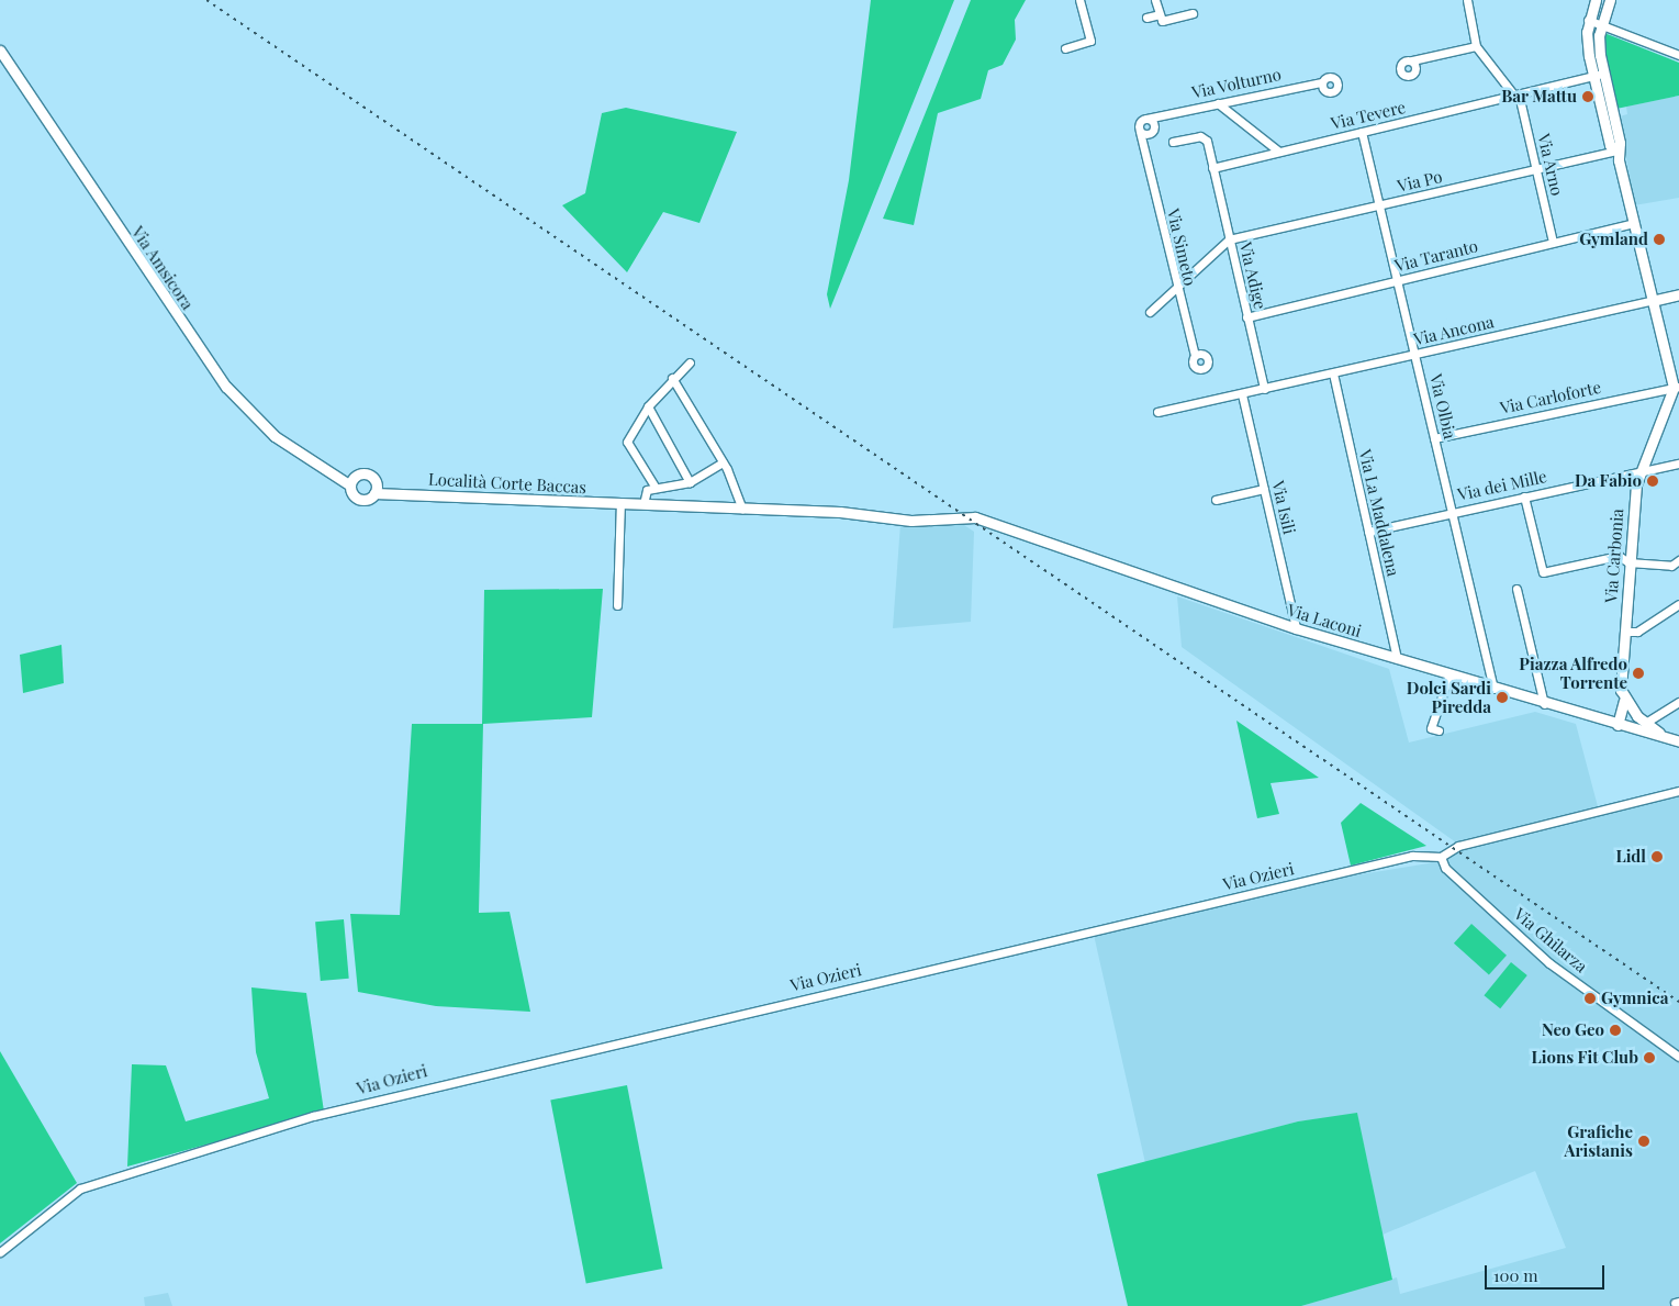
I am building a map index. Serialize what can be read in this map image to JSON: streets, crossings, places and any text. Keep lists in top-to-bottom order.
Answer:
{
  "streets": {
    "street": [
      "Via Volturno",
      "Via Tevere",
      "Via Arno",
      "Via Po",
      "Via Simeto",
      "Via Taranto",
      "Via Amsicora",
      "Via Adige",
      "Via Ancona",
      "Via Carloforte",
      "Via Olbia",
      "Località Corte Baccas",
      "Via dei Mille",
      "Via Isili",
      "Via La Maddalena",
      "Via Carbonia",
      "Via Laconi",
      "Via Ozieri",
      "Via Ghilarza"
    ]
  },
  "crossings": [
    ["Via Tevere", "Via Arno"],
    ["Via Tevere", "Via Adige"],
    ["Via Tevere", "Via Olbia"],
    ["Via Arno", "Via Po"],
    ["Via Arno", "Via Taranto"],
    ["Via Po", "Via Adige"],
    ["Via Po", "Via Olbia"],
    ["Via Taranto", "Via Adige"],
    ["Via Taranto", "Via Olbia"],
    ["Via Amsicora", "Località Corte Baccas"],
    ["Via Adige", "Via Ancona"],
    ["Via Ancona", "Via Olbia"],
    ["Via Ancona", "Via Isili"],
    ["Via Ancona", "Via La Maddalena"],
    ["Via Carloforte", "Via Olbia"],
    ["Via Carloforte", "Via Carbonia"],
    ["Via Olbia", "Via dei Mille"],
    ["Via Olbia", "Via Laconi"],
    ["Località Corte Baccas", "Via Laconi"],
    ["Via dei Mille", "Via La Maddalena"],
    ["Via dei Mille", "Via Carbonia"],
    ["Via Isili", "Via Laconi"],
    ["Via La Maddalena", "Via Laconi"],
    ["Via Carbonia", "Via Laconi"],
    ["Via Ozieri", "Via Ghilarza"]
  ],
  "places": [
    "Bar Mattu",
    "Gymland",
    "Da Fabio",
    "Piazza Alfredo Torrente",
    "Dolci Sardi Piredda",
    "Lidl",
    "Gymnica",
    "Neo Geo",
    "Lions Fit Club",
    "Grafiche Aristanis"
  ],
  "scale_bar": "100 m"
}
